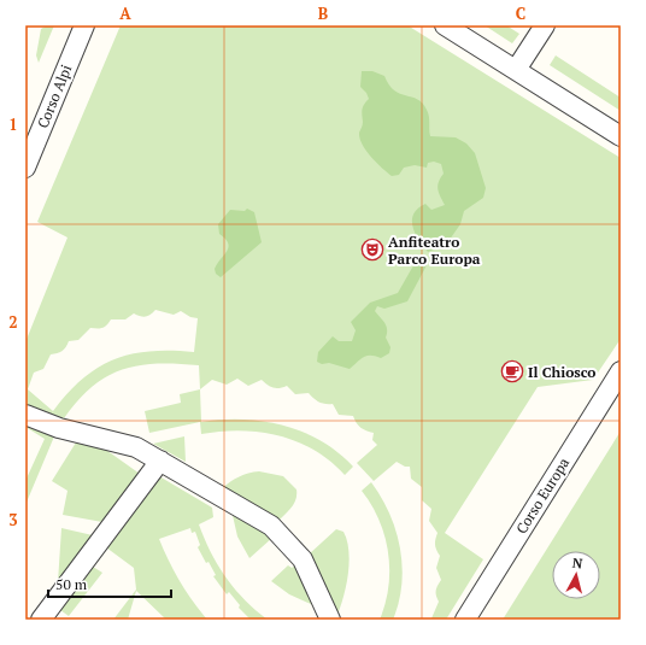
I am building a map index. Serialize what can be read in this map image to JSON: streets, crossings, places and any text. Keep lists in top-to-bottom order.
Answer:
{
  "streets": {
    "street": ["Corso Alpi", "Corso Europa"]
  },
  "places": {
    "theatre": ["Anfiteatro Parco Europa"],
    "cafe": ["Il Chiosco"]
  },
  "scale_bar": "50 m",
  "north": "top",
  "grid": {
    "columns": ["A", "B", "C"],
    "rows": ["1", "2", "3"]
  }
}
